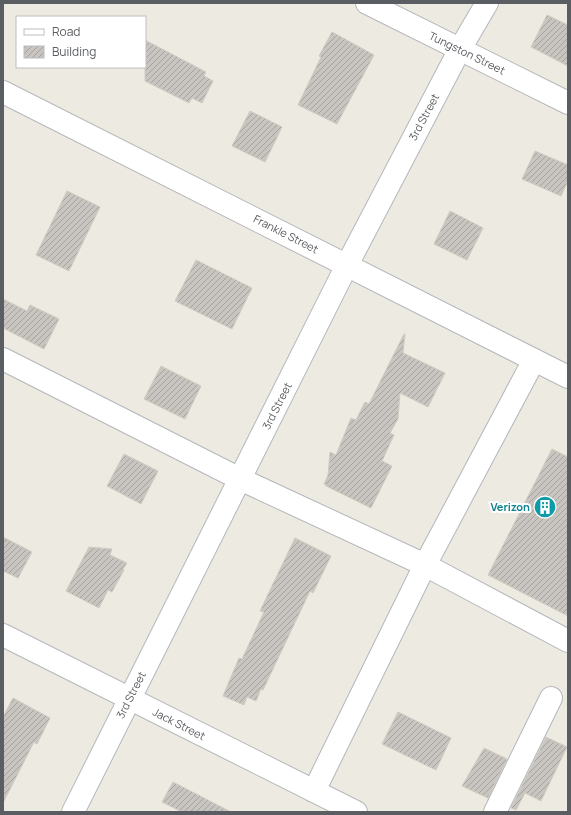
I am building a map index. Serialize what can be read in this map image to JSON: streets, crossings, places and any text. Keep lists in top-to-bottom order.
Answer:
{
  "streets": {
    "street": [
      "Tungston Street",
      "3rd Street",
      "Frankle Street",
      "Jack Street"
    ]
  },
  "crossings": [
    ["Tungston Street", "3rd Street"],
    ["3rd Street", "Frankle Street"],
    ["3rd Street", "Jack Street"]
  ],
  "places": {
    "building": ["Verizon"]
  },
  "legend": ["Road", "Building"]
}
